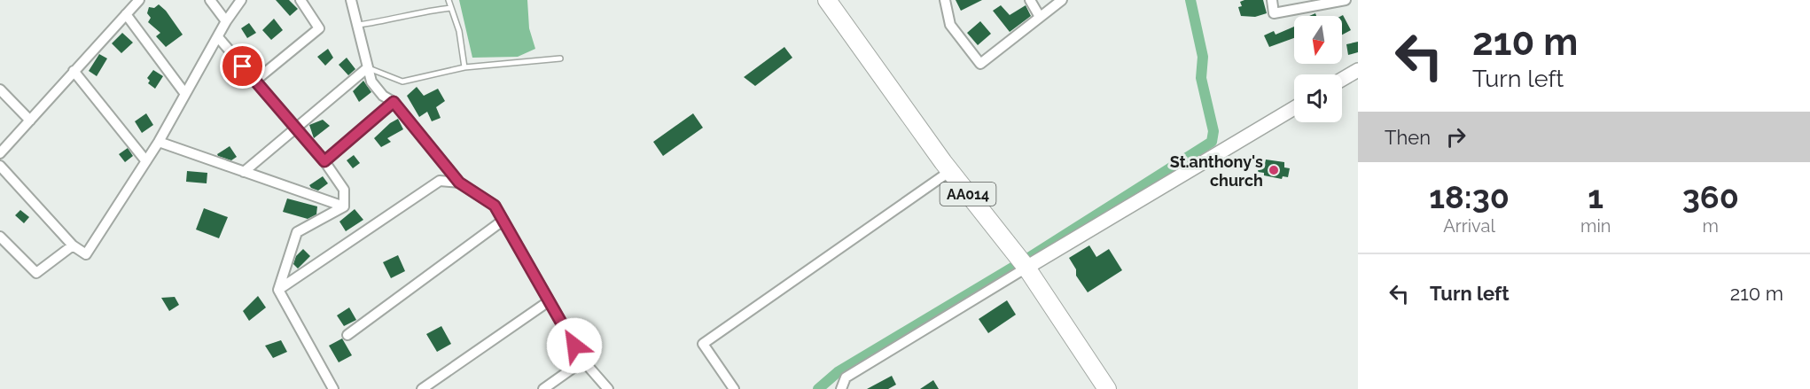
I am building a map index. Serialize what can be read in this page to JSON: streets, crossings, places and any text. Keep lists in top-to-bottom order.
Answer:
{
  "streets": {
    "highway": ["AA014"]
  },
  "places": ["St.anthony's church"],
  "north": "bottom",
  "page": {
    "turn": ["210 m", "Turn left"],
    "then": "Then",
    "eta": [
      "18:30",
      "Arrival",
      "1",
      "min",
      "360",
      "m"
    ],
    "list": [
      {
        "name": "Turn left",
        "value": "210 m"
      }
    ]
  }
}
